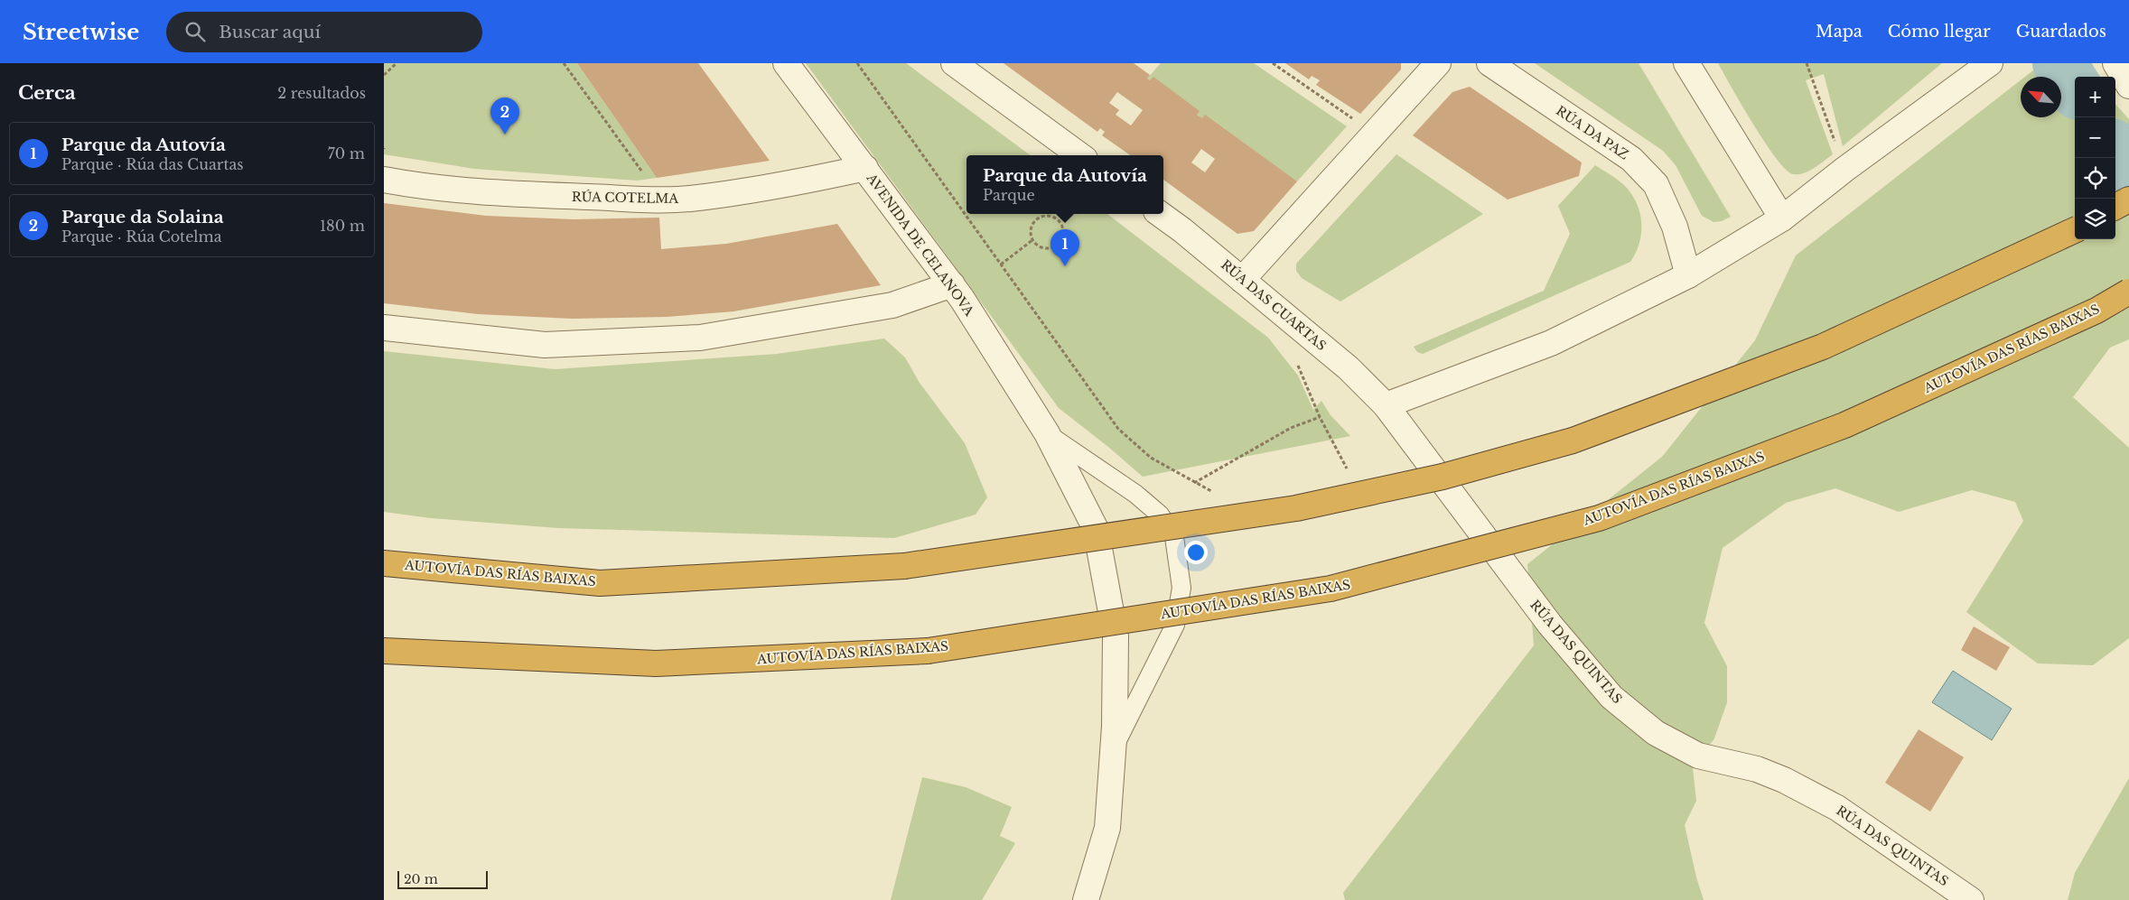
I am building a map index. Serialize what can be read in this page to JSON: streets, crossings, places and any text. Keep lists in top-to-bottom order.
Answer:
{
  "streets": {
    "highway": ["AUTOVÍA DAS RÍAS BAIXAS"],
    "street": [
      "RÚA DA PAZ",
      "RÚA COTELMA",
      "AVENIDA DE CELANOVA",
      "RÚA DAS CUARTAS",
      "RÚA DAS QUINTAS"
    ]
  },
  "crossings": [
    ["RÚA COTELMA", "AVENIDA DE CELANOVA"],
    ["RÚA DAS CUARTAS", "RÚA DAS QUINTAS"]
  ],
  "scale_bar": "20 m",
  "north": "top left",
  "page": {
    "header": "Streetwise",
    "search": "Buscar aquí",
    "nav": ["Mapa", "Cómo llegar", "Guardados"],
    "heading": ["Cerca", "2 resultados"],
    "map_buttons": ["+", "−"],
    "pins": ["2", "1"],
    "list": [
      {
        "mark": "1",
        "name": "Parque da Autovía",
        "note": "Parque · Rúa das Cuartas",
        "value": "70 m"
      },
      {
        "mark": "2",
        "name": "Parque da Solaina",
        "note": "Parque · Rúa Cotelma",
        "value": "180 m"
      }
    ],
    "popup": ["Parque da Autovía", "Parque"],
    "scale": "20 m"
  }
}
